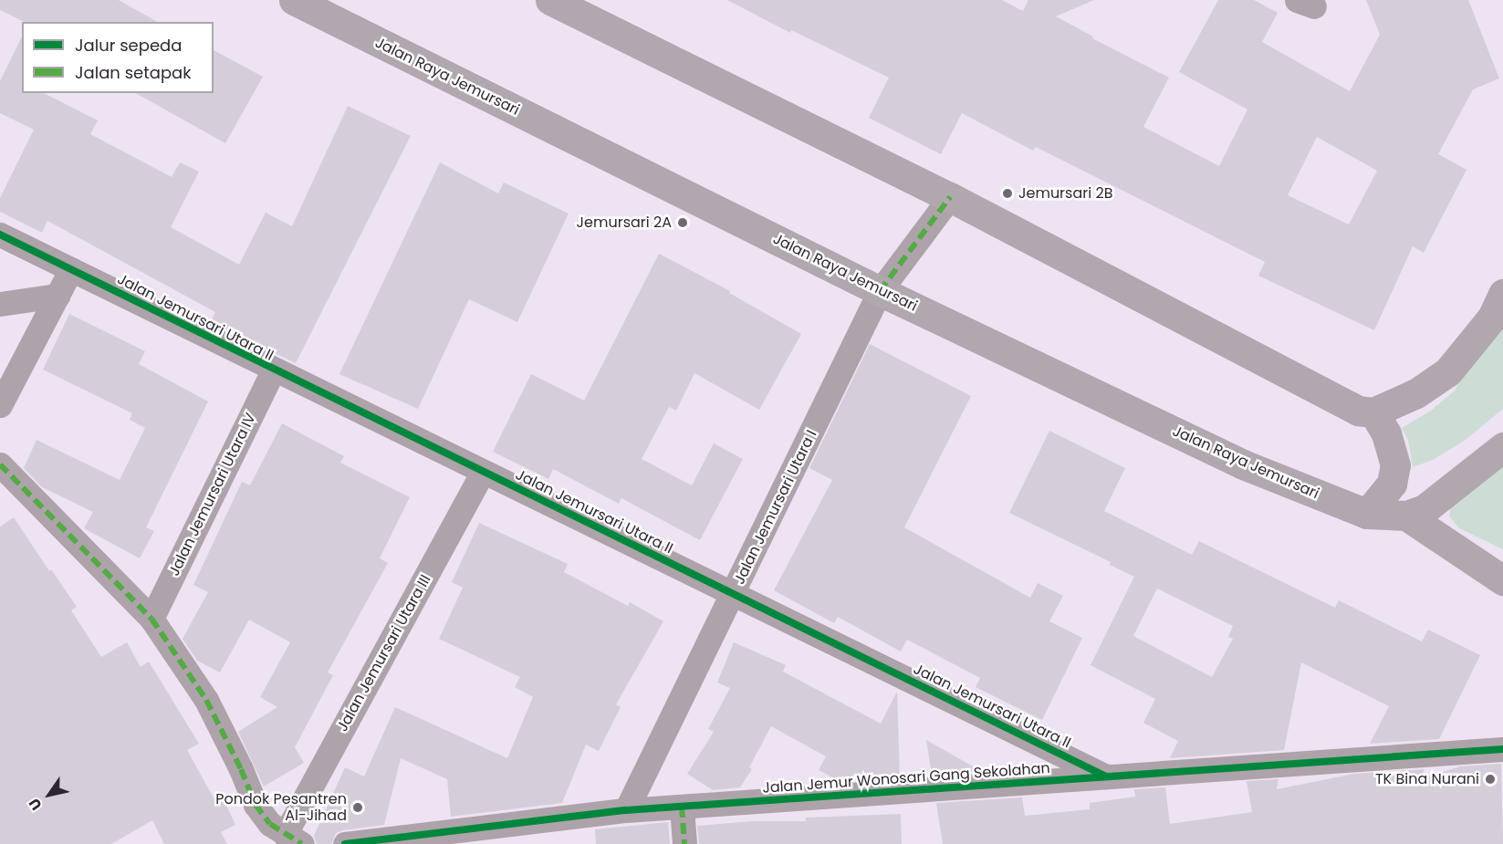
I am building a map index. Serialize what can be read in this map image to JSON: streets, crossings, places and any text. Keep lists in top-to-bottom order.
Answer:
{
  "streets": {
    "main road": ["Jalan Raya Jemursari"],
    "street": [
      "Jalan Jemursari Utara II",
      "Jalan Jemursari Utara IV",
      "Jalan Jemursari Utara I",
      "Jalan Jemursari Utara III",
      "Jalan Jemur Wonosari Gang Sekolahan"
    ]
  },
  "crossings": [
    ["Jalan Raya Jemursari", "Jalan Jemursari Utara I"],
    ["Jalan Jemursari Utara II", "Jalan Jemursari Utara IV"],
    ["Jalan Jemursari Utara II", "Jalan Jemursari Utara I"],
    ["Jalan Jemursari Utara II", "Jalan Jemursari Utara III"],
    ["Jalan Jemursari Utara II", "Jalan Jemur Wonosari Gang Sekolahan"],
    ["Jalan Jemursari Utara I", "Jalan Jemur Wonosari Gang Sekolahan"]
  ],
  "places": [
    "Jemursari 2B",
    "Jemursari 2A",
    "TK Bina Nurani",
    "Pondok Pesantren Al-Jihad"
  ],
  "legend": ["Jalur sepeda", "Jalan setapak"],
  "north": "bottom left"
}
